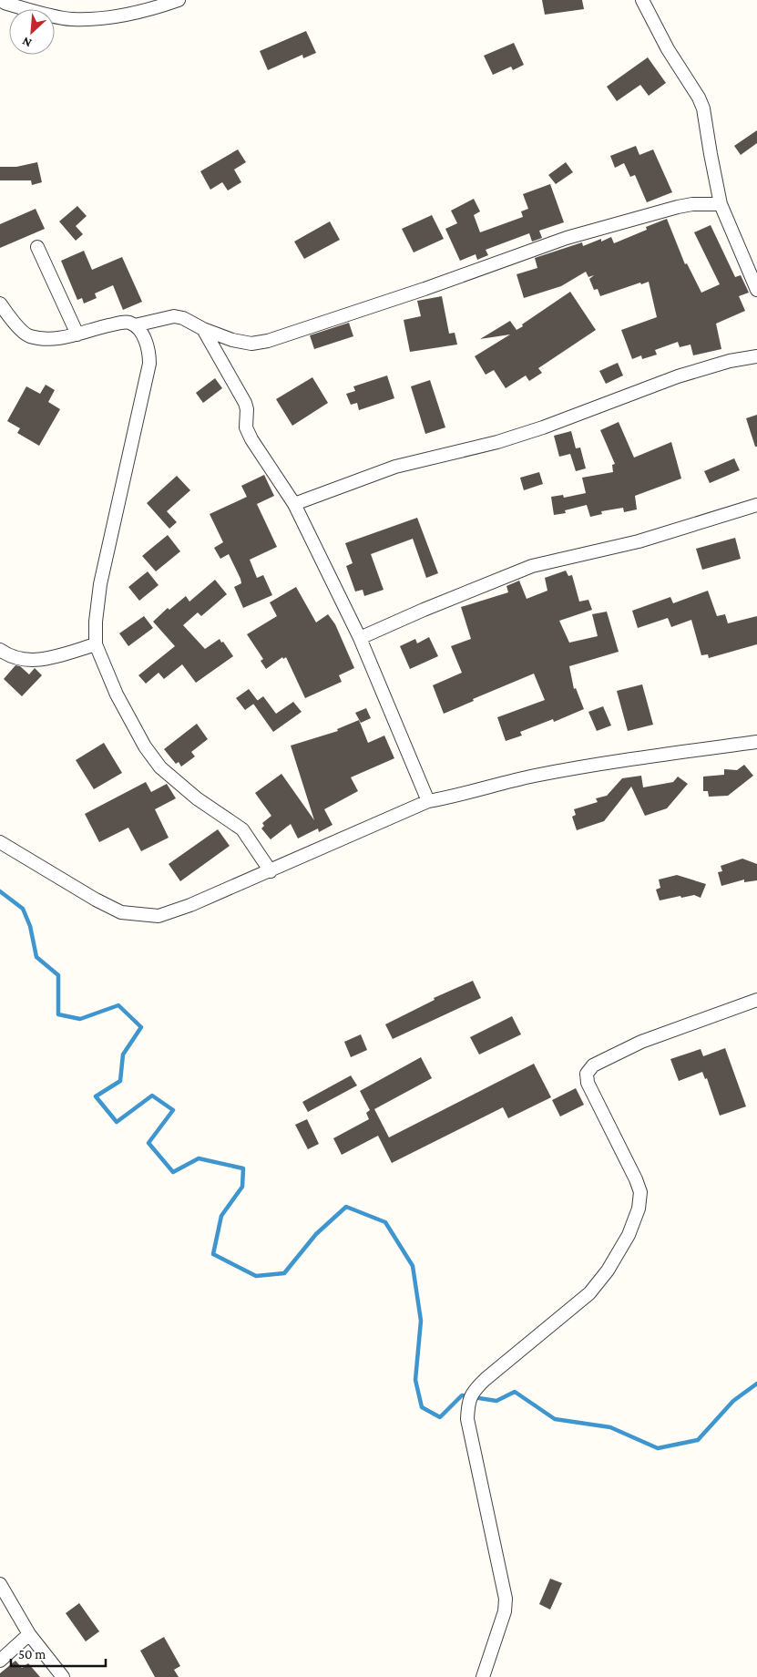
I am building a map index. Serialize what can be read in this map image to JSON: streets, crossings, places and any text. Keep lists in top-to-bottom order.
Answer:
{
  "scale_bar": "50 m",
  "north": "bottom left"
}
